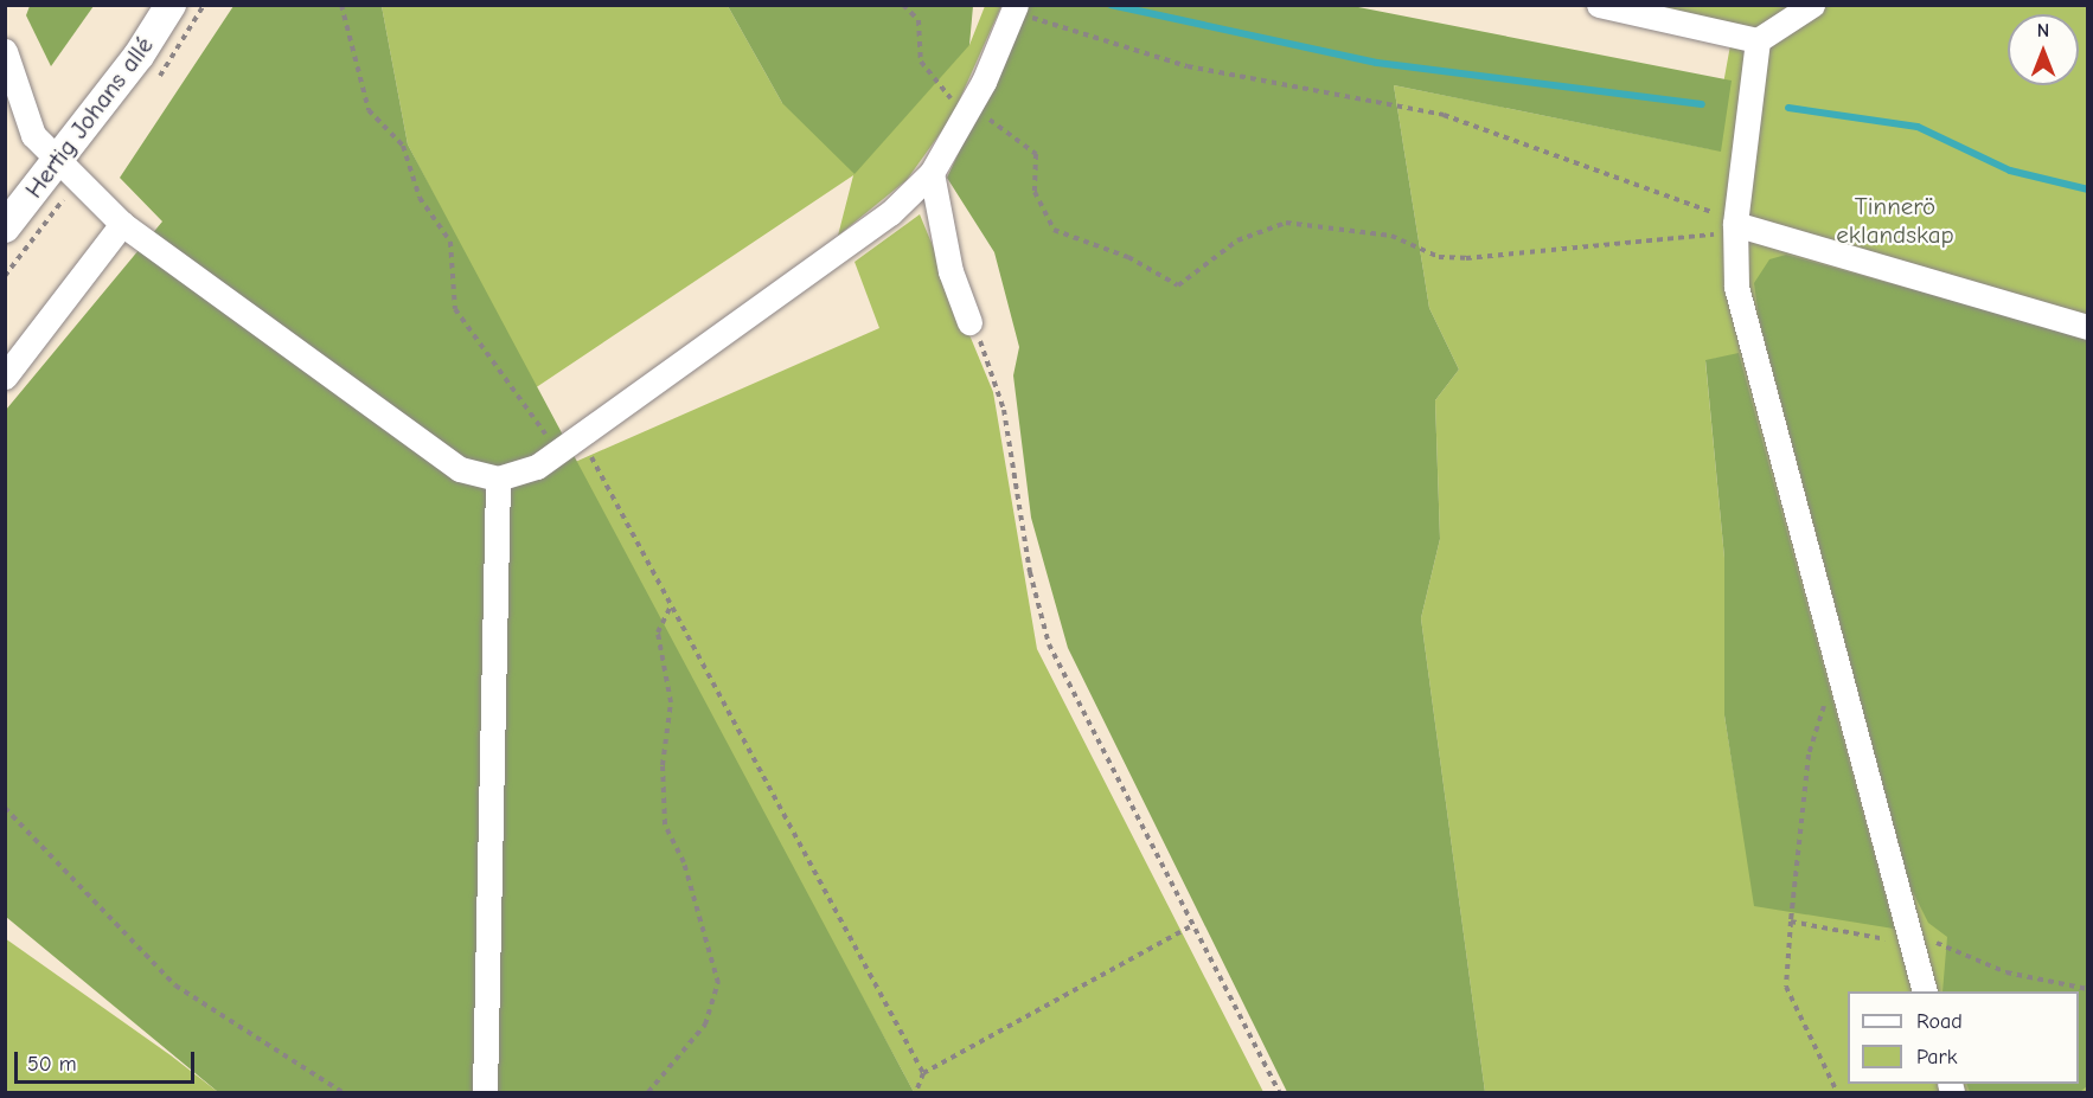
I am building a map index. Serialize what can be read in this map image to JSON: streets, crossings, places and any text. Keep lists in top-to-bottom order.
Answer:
{
  "streets": {
    "street": ["Hertig Johans allé"]
  },
  "parks": ["Tinnerö eklandskap"],
  "legend": ["Road", "Park"],
  "scale_bar": "50 m",
  "north": "top"
}
